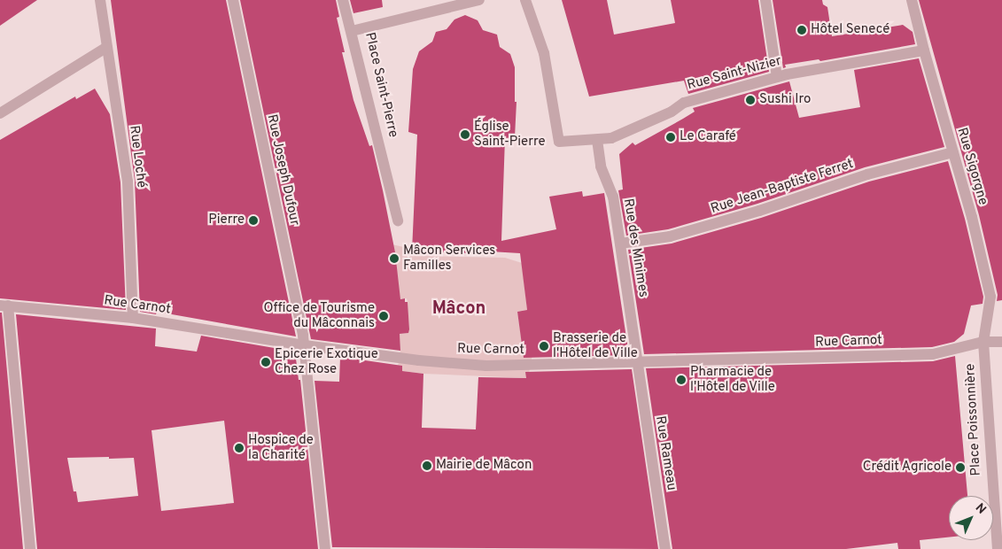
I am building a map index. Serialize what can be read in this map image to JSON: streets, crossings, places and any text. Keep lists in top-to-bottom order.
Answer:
{
  "streets": {
    "street": [
      "Rue Saint-Nizier",
      "Place Saint-Pierre",
      "Rue Loché",
      "Rue Sigorgne",
      "Rue Joseph Dufour",
      "Rue Jean-Baptiste Ferret",
      "Rue des Minimes",
      "Rue Carnot",
      "Place Poissonnière",
      "Rue Rameau"
    ]
  },
  "crossings": [
    ["Rue Saint-Nizier", "Rue Sigorgne"],
    ["Rue Saint-Nizier", "Rue des Minimes"],
    ["Rue Loché", "Rue Carnot"],
    ["Rue Sigorgne", "Rue Jean-Baptiste Ferret"],
    ["Rue Sigorgne", "Rue Carnot"],
    ["Rue Sigorgne", "Place Poissonnière"],
    ["Rue Joseph Dufour", "Rue Carnot"],
    ["Rue Jean-Baptiste Ferret", "Rue des Minimes"],
    ["Rue des Minimes", "Rue Carnot"],
    ["Rue des Minimes", "Rue Rameau"],
    ["Rue Carnot", "Place Poissonnière"],
    ["Rue Carnot", "Rue Rameau"]
  ],
  "districts": ["Mâcon"],
  "places": [
    "Hôtel Senecé",
    "Sushi Iro",
    "Église Saint-Pierre",
    "Le Carafé",
    "Pierre",
    "Mâcon Services Familles",
    "Office de Tourisme du Mâconnais",
    "Brasserie de l'Hôtel de Ville",
    "Epicerie Exotique Chez Rose",
    "Pharmacie de l'Hôtel de Ville",
    "Hospice de la Charité",
    "Mairie de Mâcon",
    "Crédit Agricole"
  ],
  "north": "top right"
}
